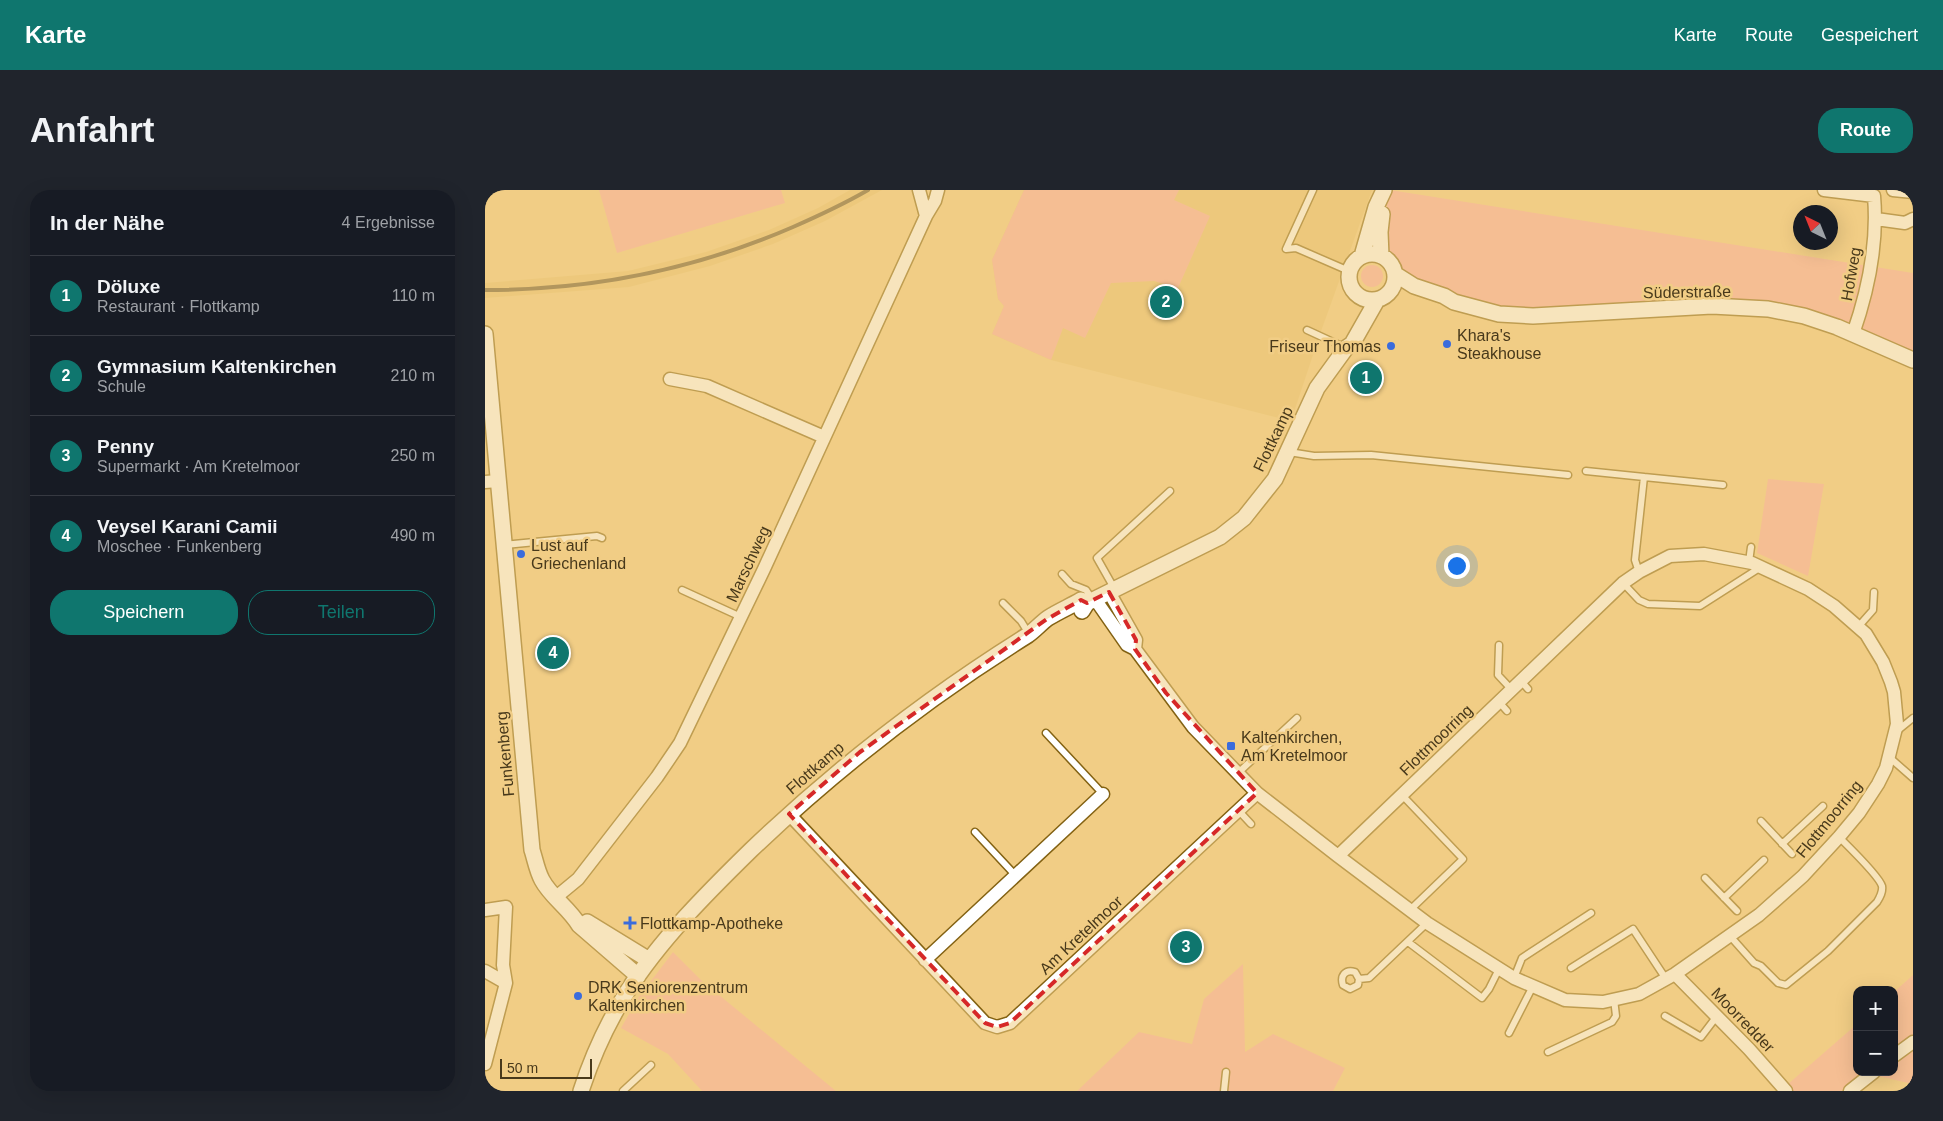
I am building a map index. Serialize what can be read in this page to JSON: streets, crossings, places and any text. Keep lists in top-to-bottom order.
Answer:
{
  "streets": {
    "street": [
      "Hofweg",
      "Süderstraße",
      "Flottkamp",
      "Marschweg",
      "Flottmoorring",
      "Funkenberg",
      "Am Kretelmoor",
      "Moorredder"
    ]
  },
  "crossings": [
    ["Hofweg", "Süderstraße"],
    ["Süderstraße", "Flottkamp"],
    ["Flottkamp", "Flottmoorring"],
    ["Flottkamp", "Funkenberg"],
    ["Flottkamp", "Am Kretelmoor"],
    ["Marschweg", "Funkenberg"],
    ["Flottmoorring", "Am Kretelmoor"],
    ["Flottmoorring", "Moorredder"]
  ],
  "places": {
    "other": [
      "Khara's Steakhouse",
      "Friseur Thomas",
      "Lust auf Griechenland",
      "DRK Seniorenzentrum Kaltenkirchen"
    ],
    "transit": ["Kaltenkirchen, Am Kretelmoor"],
    "health": ["Flottkamp-Apotheke"]
  },
  "scale_bar": "50 m",
  "north": "top left",
  "page": {
    "header": "Karte",
    "nav": ["Karte", "Route", "Gespeichert"],
    "buttons": [
      "Route",
      ["Speichern", "Teilen"]
    ],
    "title": "Anfahrt",
    "heading": ["In der Nähe", "4 Ergebnisse"],
    "list": [
      {
        "mark": "1",
        "name": "Döluxe",
        "note": "Restaurant · Flottkamp",
        "value": "110 m"
      },
      {
        "mark": "2",
        "name": "Gymnasium Kaltenkirchen",
        "note": "Schule",
        "value": "210 m"
      },
      {
        "mark": "3",
        "name": "Penny",
        "note": "Supermarkt · Am Kretelmoor",
        "value": "250 m"
      },
      {
        "mark": "4",
        "name": "Veysel Karani Camii",
        "note": "Moschee · Funkenberg",
        "value": "490 m"
      }
    ],
    "pins": [
      "2",
      "1",
      "4",
      "3"
    ],
    "map_buttons": ["+", "−"],
    "scale": "50 m"
  }
}
